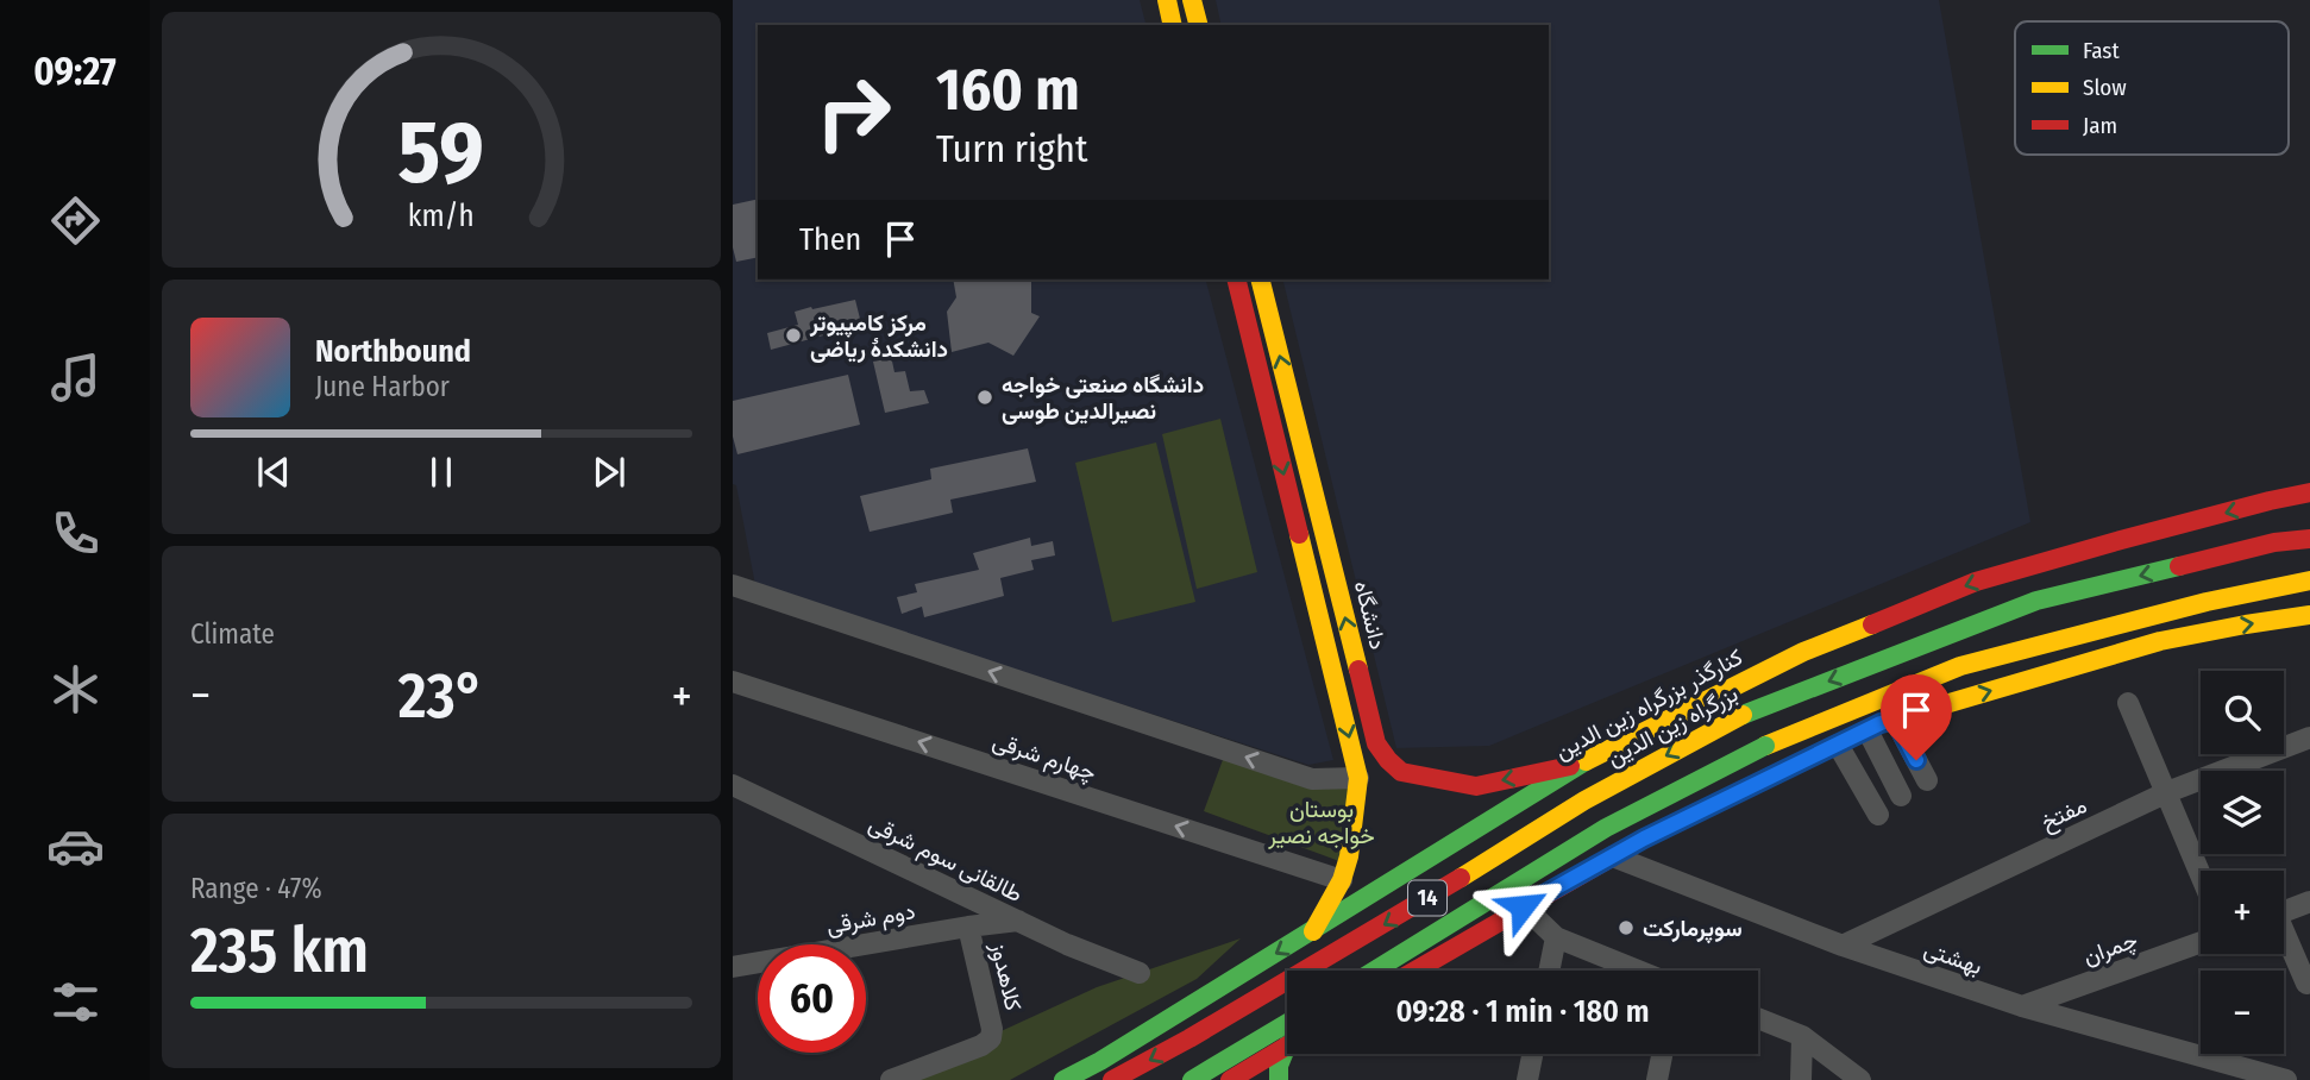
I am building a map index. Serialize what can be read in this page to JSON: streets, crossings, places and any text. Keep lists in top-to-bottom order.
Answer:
{
  "streets": {
    "main road": [
      "دانشگاه",
      "کنارگذر بزرگراه زین الدین",
      "بزرگراه زین الدین",
      "14"
    ],
    "street": [
      "چهارم شرقی",
      "مفتخ",
      "طالقانی سوم شرقی",
      "دوم شرقی",
      "چمران",
      "بهشتی",
      "کلاهدوز"
    ]
  },
  "crossings": [
    ["دانشگاه", "کنارگذر بزرگراه زین الدین"],
    ["مفتخ", "بهشتی"],
    ["طالقانی سوم شرقی", "دوم شرقی"],
    ["دوم شرقی", "کلاهدوز"],
    ["چمران", "بهشتی"]
  ],
  "parks": ["بوستان خواجه نصیر"],
  "places": ["مرکز کامپیوتر دانشکدهٔ ریاضی", "دانشگاه صنعتی خواجه نصیرالدین طوسی", "سوپرمارکت"],
  "legend": ["Fast", "Slow", "Jam"],
  "page": {
    "tabs": "09:27",
    "turn": ["160 m", "Turn right"],
    "then": "Then",
    "song": ["Northbound", "June Harbor"],
    "tile": [
      "Climate",
      ["Range · 47%", "235 km"]
    ],
    "heat": ["−", "23°", "+"],
    "map_buttons": ["+", "−"],
    "limit": "60",
    "trip": "09:28 · 1 min · 180 m",
    "gauge": ["59", "km/h"]
  }
}
